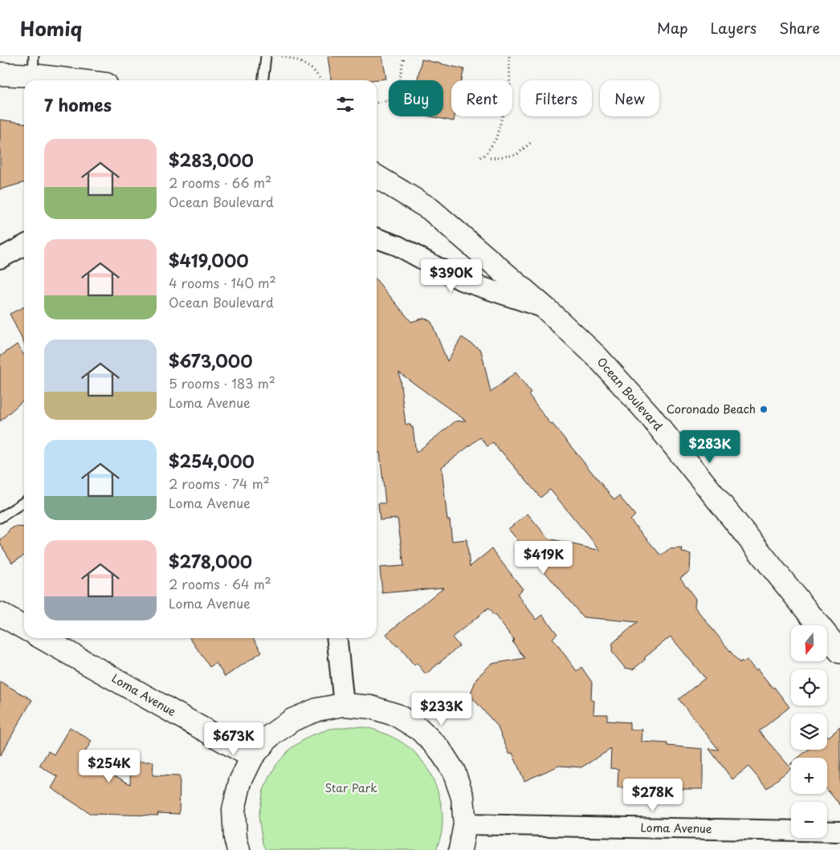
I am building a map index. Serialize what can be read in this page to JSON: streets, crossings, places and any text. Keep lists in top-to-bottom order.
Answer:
{
  "streets": {
    "main road": ["Ocean Boulevard", "Loma Avenue"]
  },
  "parks": ["Star Park"],
  "places": ["Coronado Beach"],
  "north": "bottom",
  "page": {
    "header": "Homiq",
    "nav": ["Map", "Layers", "Share"],
    "chip": [
      "Buy",
      "Rent",
      "Filters",
      "New"
    ],
    "heading": "7 homes",
    "list": [
      {
        "name": "$283,000",
        "note": "2 rooms · 66 m² · Ocean Boulevard"
      },
      {
        "name": "$419,000",
        "note": "4 rooms · 140 m² · Ocean Boulevard"
      },
      {
        "name": "$673,000",
        "note": "5 rooms · 183 m² · Loma Avenue"
      },
      {
        "name": "$254,000",
        "note": "2 rooms · 74 m² · Loma Avenue"
      },
      {
        "name": "$278,000",
        "note": "2 rooms · 64 m² · Loma Avenue"
      }
    ],
    "price": [
      "$390K",
      "$283K",
      "$419K",
      "$233K",
      "$673K",
      "$254K",
      "$278K"
    ],
    "map_buttons": ["+", "−"]
  }
}
